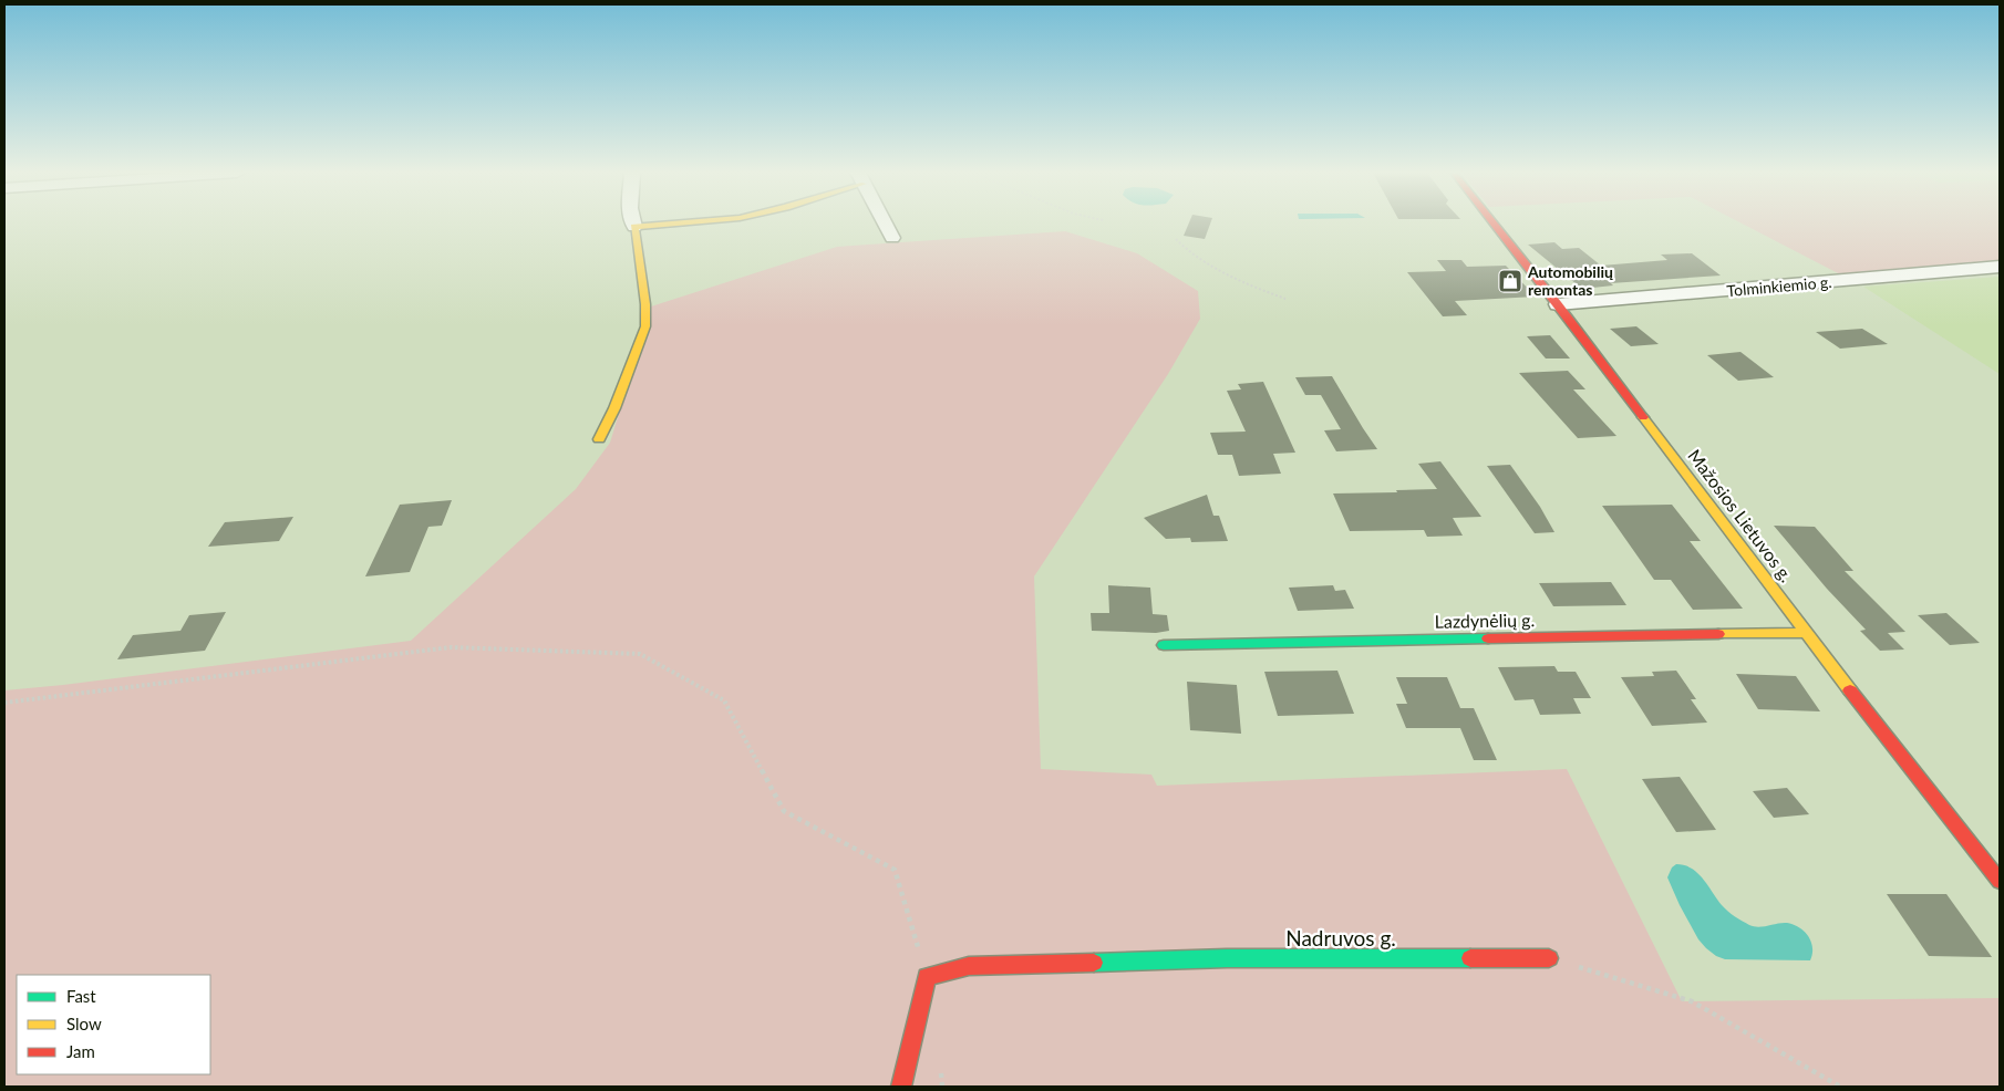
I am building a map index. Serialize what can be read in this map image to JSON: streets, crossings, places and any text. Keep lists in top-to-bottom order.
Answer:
{
  "streets": {
    "street": [
      "Tolminkiemio g.",
      "Mažosios Lietuvos g.",
      "Lazdynėlių g.",
      "Nadruvos g."
    ]
  },
  "crossings": [
    ["Tolminkiemio g.", "Mažosios Lietuvos g."],
    ["Mažosios Lietuvos g.", "Lazdynėlių g."]
  ],
  "places": {
    "shop": ["Automobilių remontas"]
  },
  "legend": ["Fast", "Slow", "Jam"]
}
